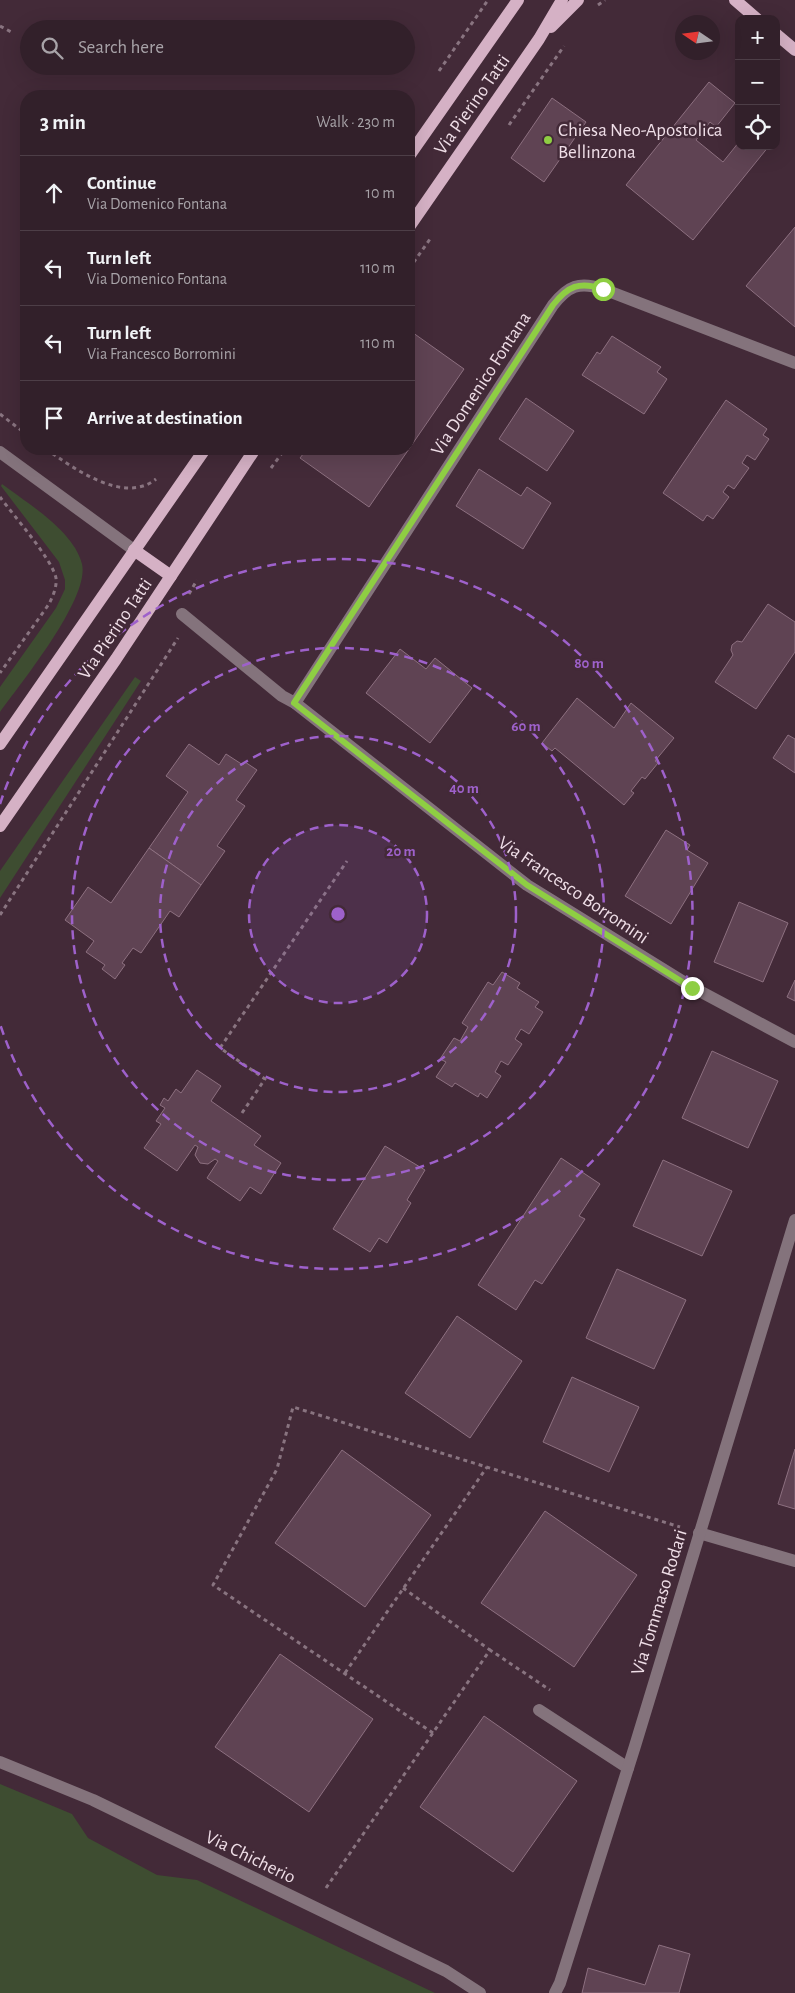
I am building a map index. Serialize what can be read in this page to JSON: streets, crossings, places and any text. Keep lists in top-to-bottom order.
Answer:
{
  "streets": {
    "main road": ["Via Pierino Tatti"],
    "street": [
      "Via Domenico Fontana",
      "Via Francesco Borromini",
      "Via Tommaso Rodari",
      "Via Chicherio"
    ]
  },
  "crossings": [
    ["Via Domenico Fontana", "Via Francesco Borromini"]
  ],
  "places": ["Chiesa Neo-Apostolica Bellinzona"],
  "north": "left",
  "page": {
    "map_buttons": ["+", "−"],
    "search": "Search here",
    "heading": ["3 min", "Walk · 230 m"],
    "list": [
      ["Continue", "Via Domenico Fontana", "10 m"],
      ["Turn left", "Via Domenico Fontana", "110 m"],
      ["Turn left", "Via Francesco Borromini", "110 m"],
      "Arrive at destination"
    ]
  },
  "rings": [
    "80 m",
    "60 m",
    "40 m",
    "20 m"
  ]
}
